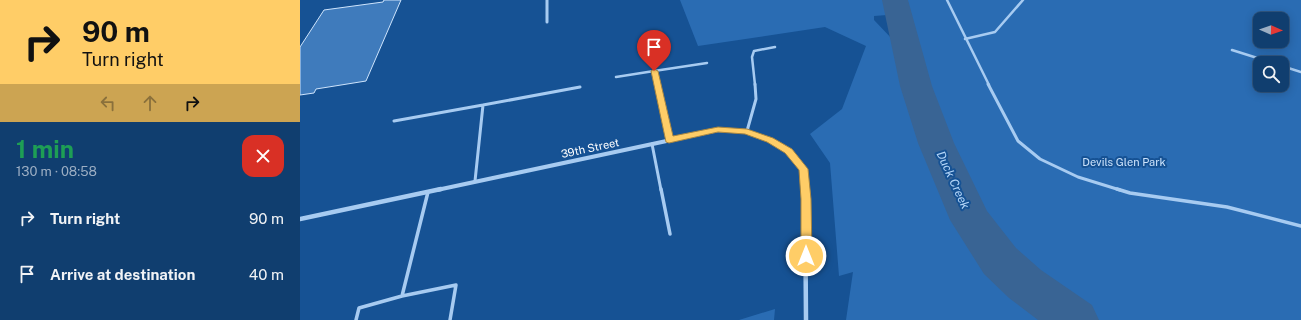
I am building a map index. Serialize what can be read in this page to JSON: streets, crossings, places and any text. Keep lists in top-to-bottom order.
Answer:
{
  "streets": {
    "street": ["39th Street"]
  },
  "water": ["Duck Creek"],
  "parks": ["Devils Glen Park"],
  "north": "right",
  "page": {
    "turn": ["90 m", "Turn right"],
    "heading": ["1 min", "130 m · 08:58"],
    "list": [
      {
        "name": "Turn right",
        "value": "90 m"
      },
      {
        "name": "Arrive at destination",
        "value": "40 m"
      }
    ]
  }
}
